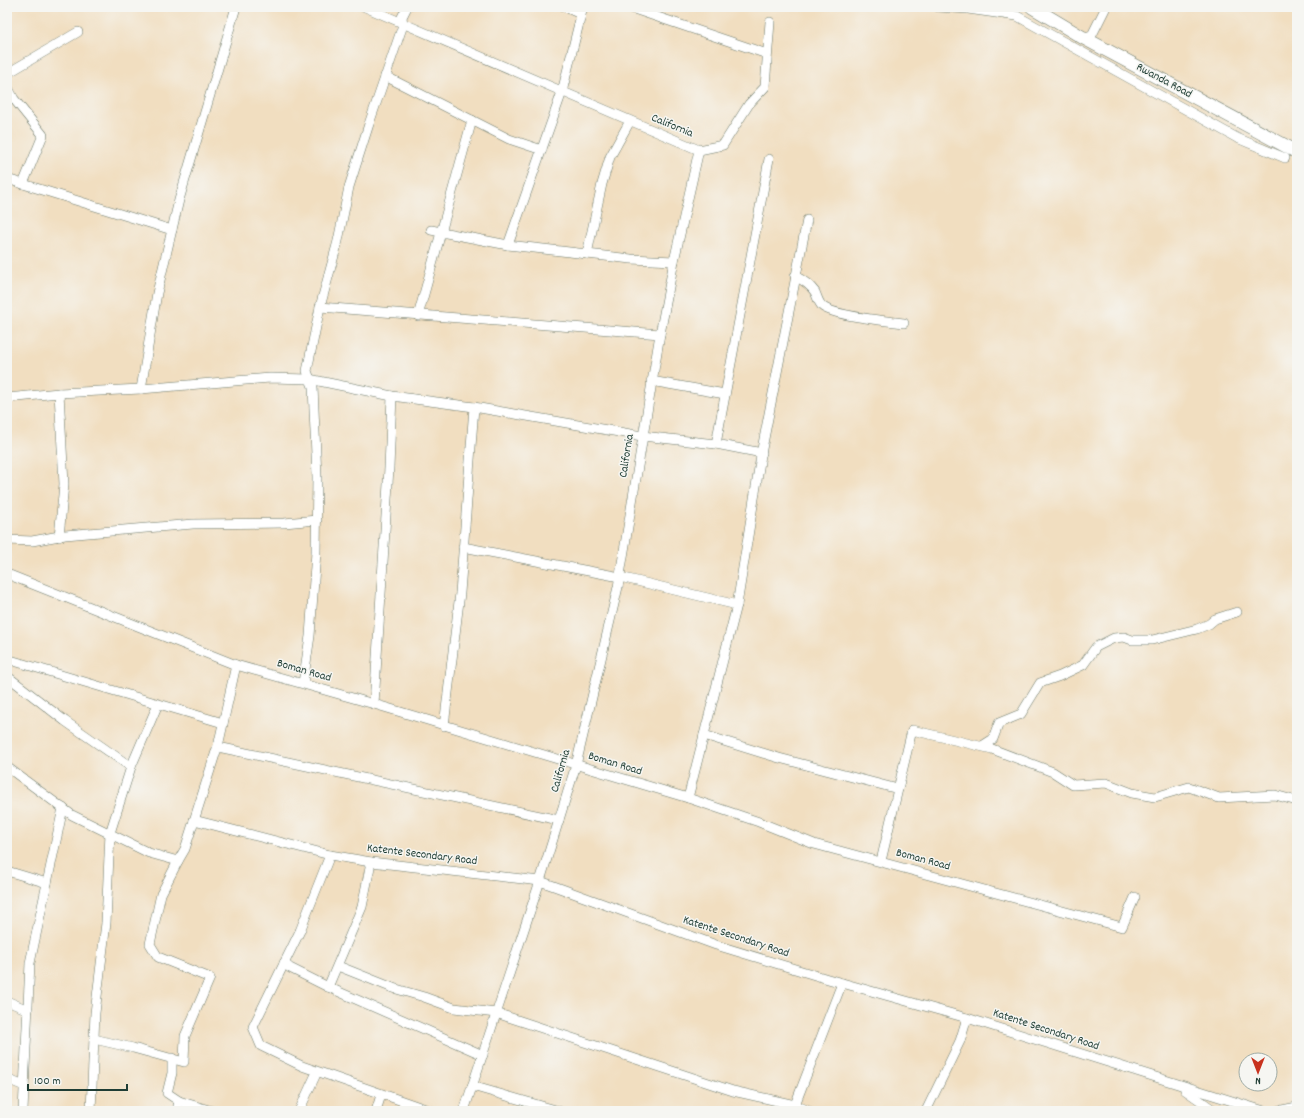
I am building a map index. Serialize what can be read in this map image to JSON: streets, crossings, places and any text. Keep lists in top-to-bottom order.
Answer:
{
  "streets": {
    "highway": ["Rwanda Road"],
    "street": ["California", "Boman Road", "Katente Secondary Road"]
  },
  "crossings": [
    ["California", "Boman Road"],
    ["California", "Katente Secondary Road"]
  ],
  "scale_bar": "100 m",
  "north": "bottom"
}
